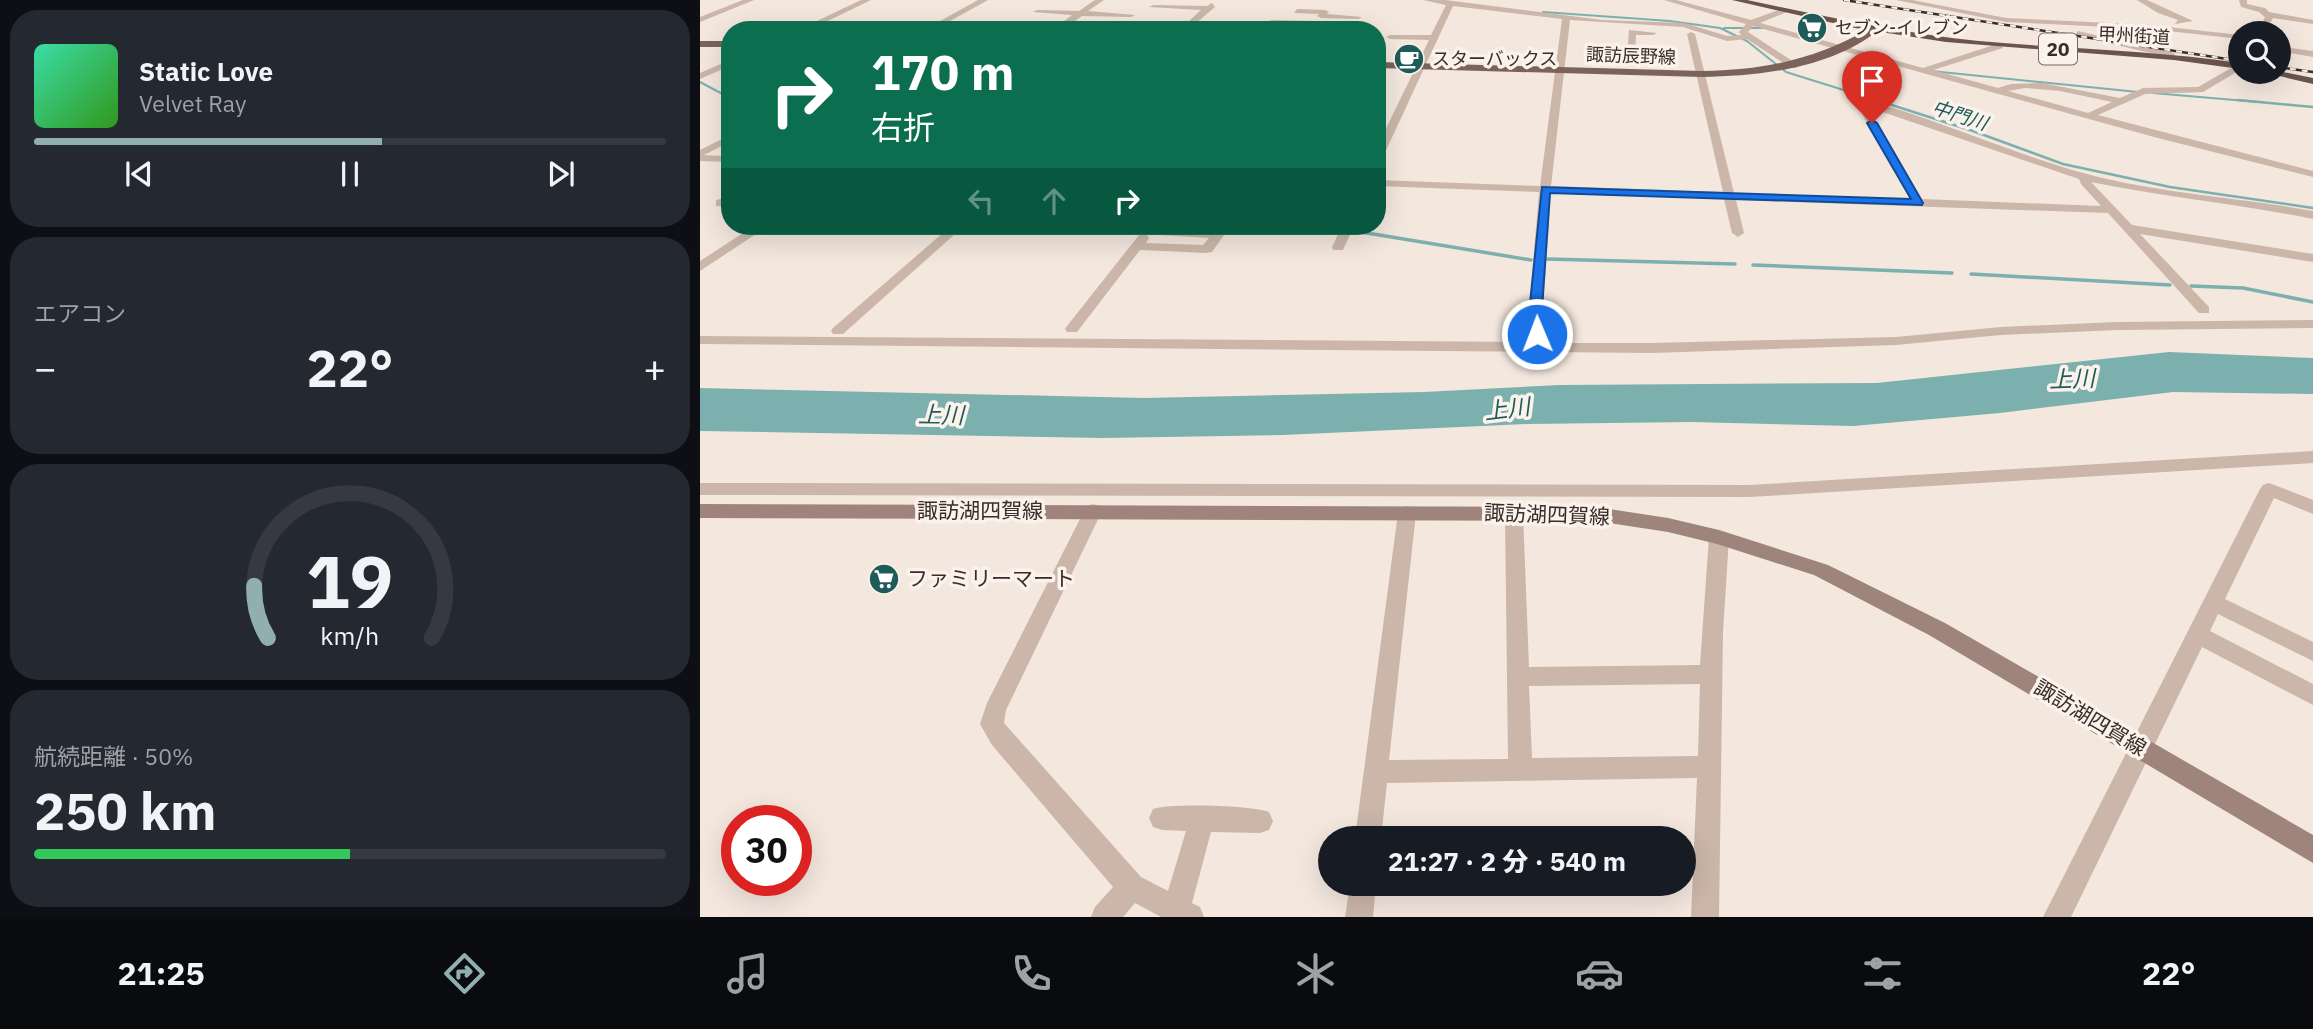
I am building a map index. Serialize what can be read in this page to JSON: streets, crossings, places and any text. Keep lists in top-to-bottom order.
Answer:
{
  "streets": {
    "highway": ["甲州街道", "20"],
    "main road": ["諏訪辰野線", "諏訪湖四賀線"]
  },
  "crossings": [
    ["甲州街道", "諏訪辰野線"]
  ],
  "water": ["中門川", "上川"],
  "places": {
    "supermarket": ["セブン-イレブン", "ファミリーマート"],
    "cafe": ["スターバックス"]
  },
  "page": {
    "turn": ["170 m", "右折"],
    "song": ["Static Love", "Velvet Ray"],
    "tile": [
      "エアコン",
      ["航続距離 · 50%", "250 km"]
    ],
    "heat": ["−", "22°", "+"],
    "limit": "30",
    "trip": "21:27 · 2 分 · 540 m",
    "tabs": ["21:25", "22°"],
    "gauge": ["19", "km/h"]
  }
}
